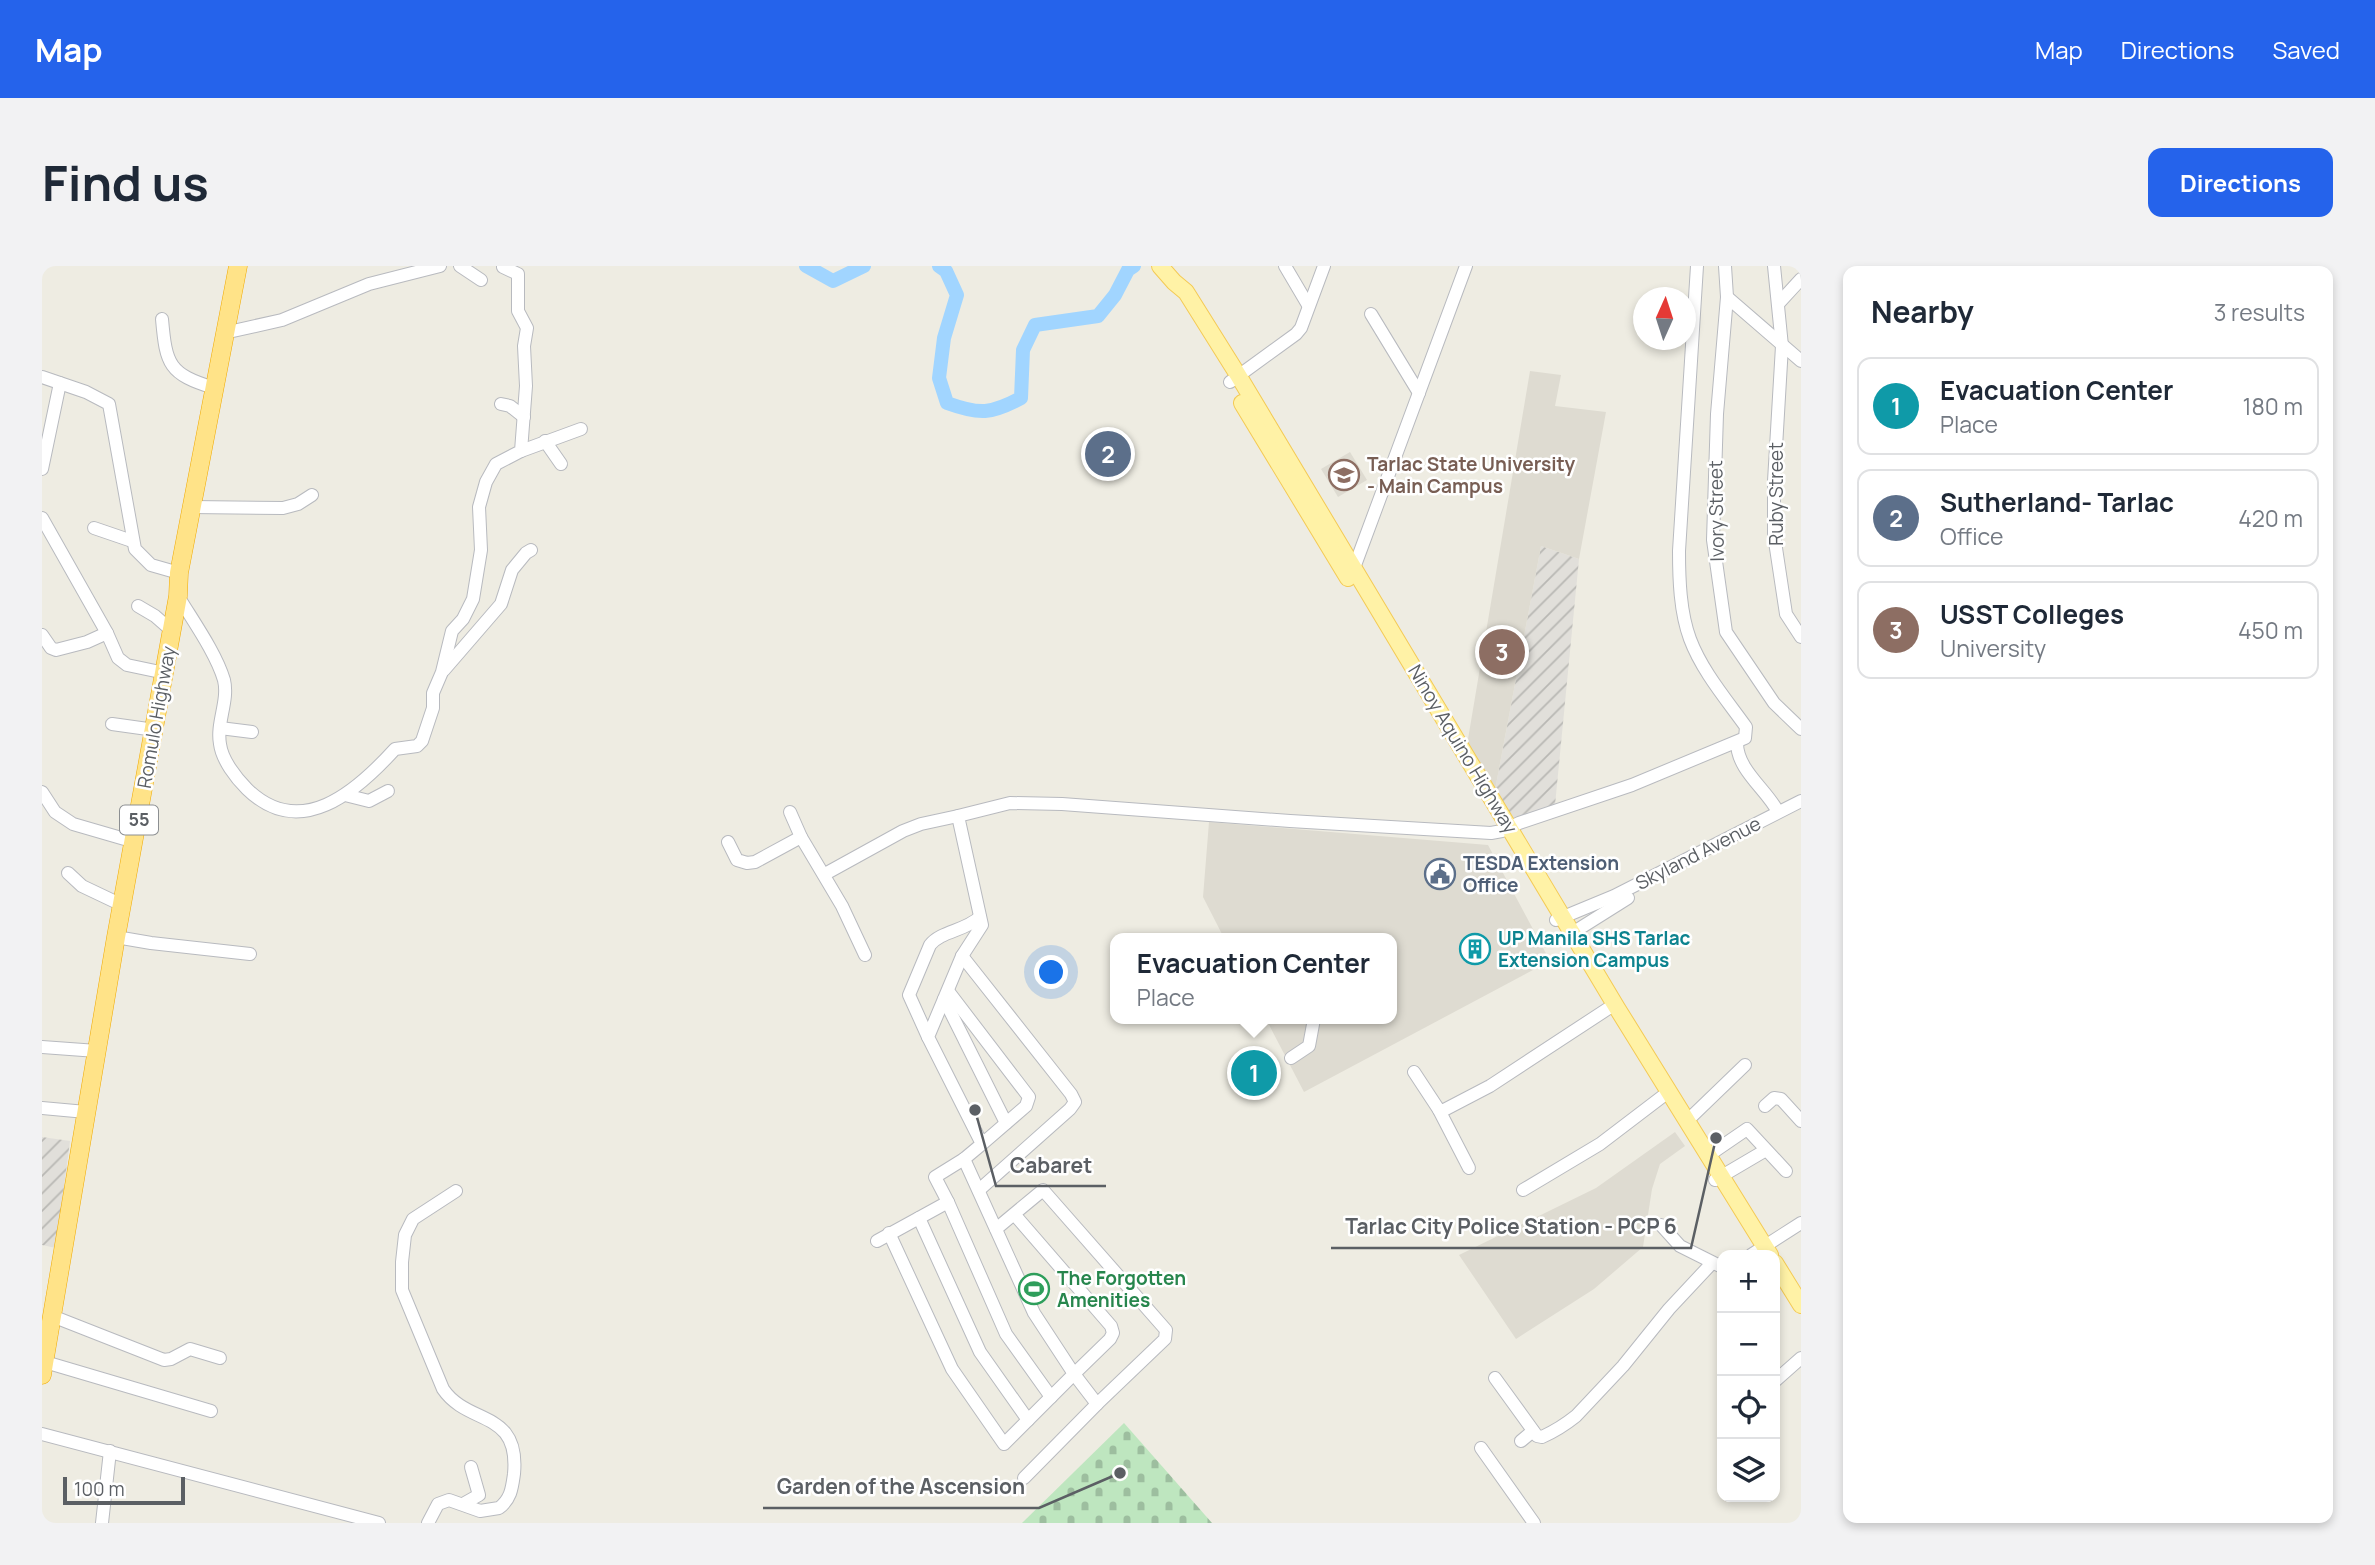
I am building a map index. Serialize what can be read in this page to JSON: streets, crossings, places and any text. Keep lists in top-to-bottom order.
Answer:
{
  "streets": {
    "highway": ["Romulo Highway", "55"],
    "main road": ["Ninoy Aquino Highway"],
    "street": ["Ruby Street", "Ivory Street", "Skyland Avenue"]
  },
  "crossings": [
    ["Ninoy Aquino Highway", "Skyland Avenue"]
  ],
  "places": {
    "school or university": ["Tarlac State University - Main Campus"],
    "public building": ["TESDA Extension Office"],
    "building": ["UP Manila SHS Tarlac Extension Campus"],
    "other": ["Cabaret", "Tarlac City Police Station - PCP 6", "Garden of the Ascension"],
    "sports": ["The Forgotten Amenities"]
  },
  "scale_bar": "100 m",
  "north": "top",
  "page": {
    "header": "Map",
    "nav": ["Map", "Directions", "Saved"],
    "buttons": "Directions",
    "title": "Find us",
    "heading": ["Nearby", "3 results"],
    "list": [
      {
        "mark": "1",
        "name": "Evacuation Center",
        "note": "Place",
        "value": "180 m"
      },
      {
        "mark": "2",
        "name": "Sutherland- Tarlac",
        "note": "Office",
        "value": "420 m"
      },
      {
        "mark": "3",
        "name": "USST Colleges",
        "note": "University",
        "value": "450 m"
      }
    ],
    "pins": ["2", "3", "1"],
    "popup": ["Evacuation Center", "Place"],
    "map_buttons": ["+", "−"],
    "scale": "100 m"
  }
}
